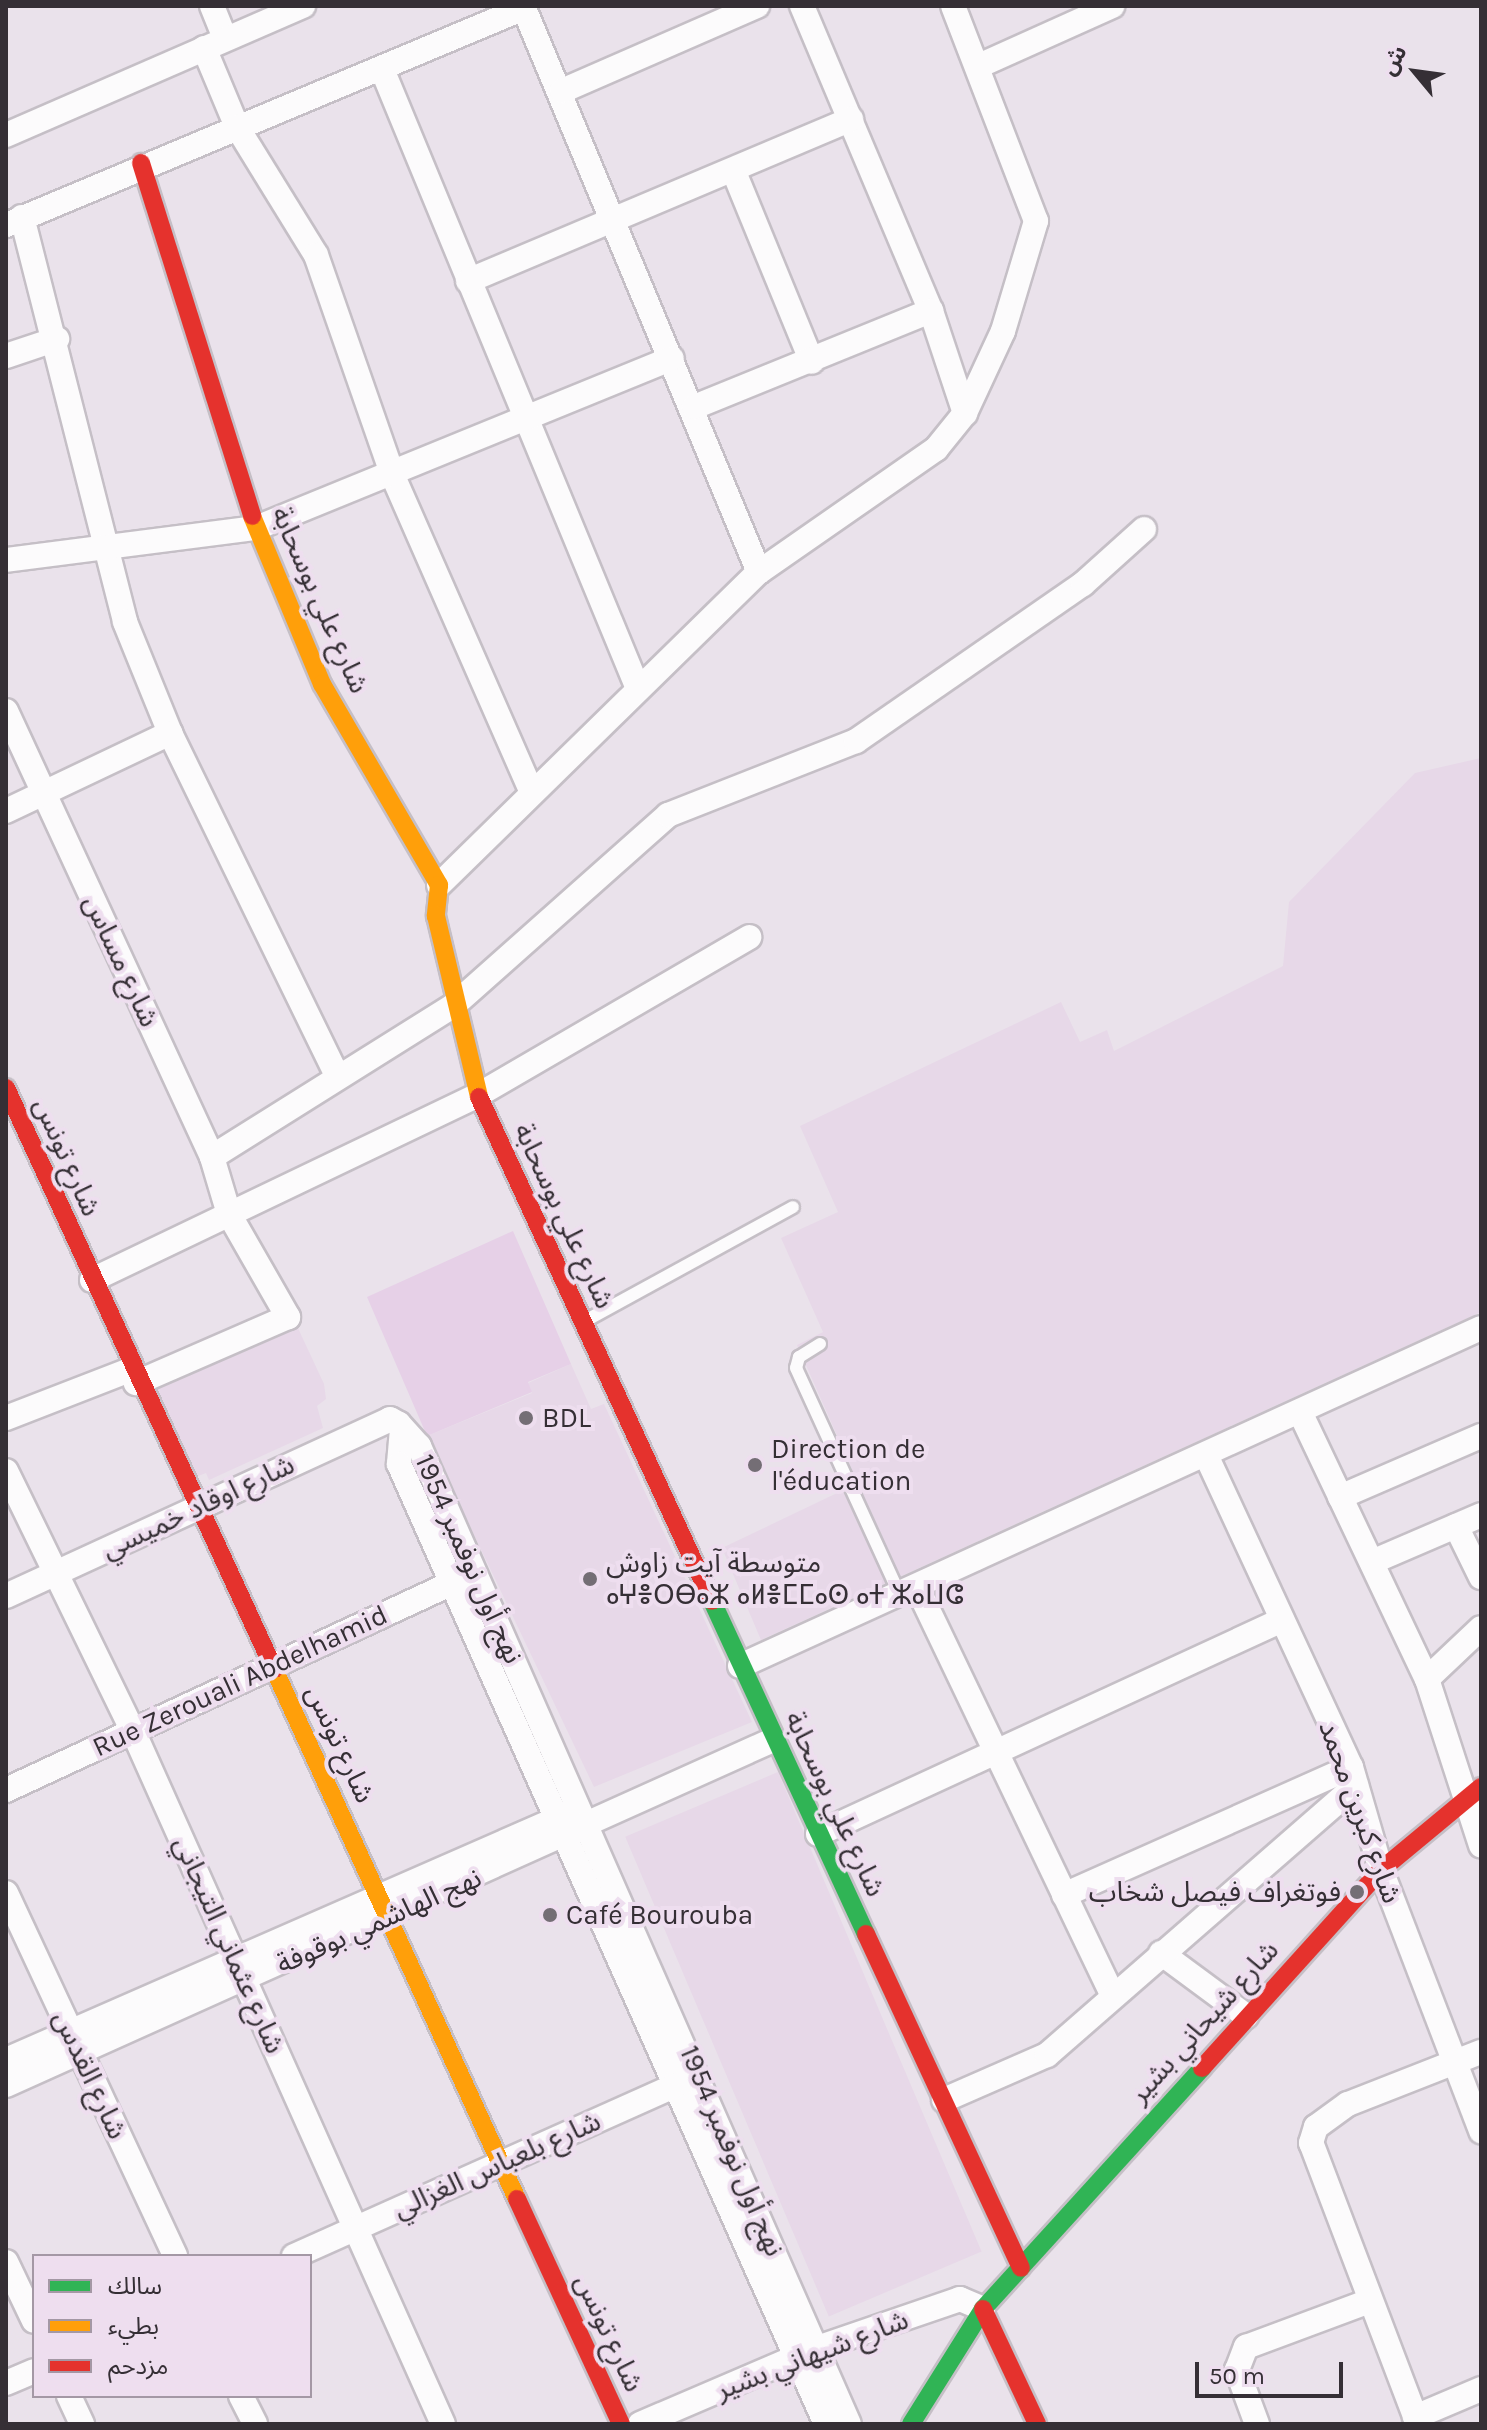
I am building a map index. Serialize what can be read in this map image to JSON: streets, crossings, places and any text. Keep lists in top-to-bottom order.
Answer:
{
  "streets": {
    "street": [
      "شارع علي بوسحابة",
      "شارع مساس",
      "شارع تونس",
      "شارع اوقاد خميسي",
      "نهج أول نوفمبر 1954",
      "Rue Zerouali Abdelhamid",
      "شارع كبرين محمد",
      "نهج الهاشمي بوقوفة",
      "شارع عثماني التيجاني",
      "شارع شيحاني بشير",
      "شارع القدس",
      "شارع بلعباس الغزالي",
      "شارع شيهاني بشير"
    ]
  },
  "crossings": [
    ["شارع علي بوسحابة", "نهج الهاشمي بوقوفة"],
    ["شارع علي بوسحابة", "شارع شيحاني بشير"],
    ["شارع مساس", "شارع تونس"],
    ["شارع تونس", "شارع اوقاد خميسي"],
    ["شارع تونس", "Rue Zerouali Abdelhamid"],
    ["شارع تونس", "نهج الهاشمي بوقوفة"],
    ["شارع تونس", "شارع بلعباس الغزالي"],
    ["شارع اوقاد خميسي", "نهج أول نوفمبر 1954"],
    ["شارع اوقاد خميسي", "شارع عثماني التيجاني"],
    ["نهج أول نوفمبر 1954", "Rue Zerouali Abdelhamid"],
    ["نهج أول نوفمبر 1954", "نهج الهاشمي بوقوفة"],
    ["نهج أول نوفمبر 1954", "شارع بلعباس الغزالي"],
    ["نهج أول نوفمبر 1954", "شارع شيهاني بشير"],
    ["Rue Zerouali Abdelhamid", "شارع عثماني التيجاني"],
    ["شارع كبرين محمد", "شارع شيحاني بشير"],
    ["نهج الهاشمي بوقوفة", "شارع عثماني التيجاني"],
    ["نهج الهاشمي بوقوفة", "شارع القدس"],
    ["شارع عثماني التيجاني", "شارع بلعباس الغزالي"],
    ["شارع شيحاني بشير", "شارع شيهاني بشير"]
  ],
  "places": [
    "BDL",
    "Direction de l'éducation",
    "متوسطة آيت زاوش ⴰⵖⴻⵔⴱⴰⵣ ⴰⵍⴻⵎⵎⴰⵙ ⴰⵜ ⵣⴰⵡⵛ",
    "فوتغراف فيصل شخاب",
    "Café Bourouba"
  ],
  "legend": ["سالك", "بطيء", "مزدحم"],
  "scale_bar": "50 m",
  "north": "top left"
}
